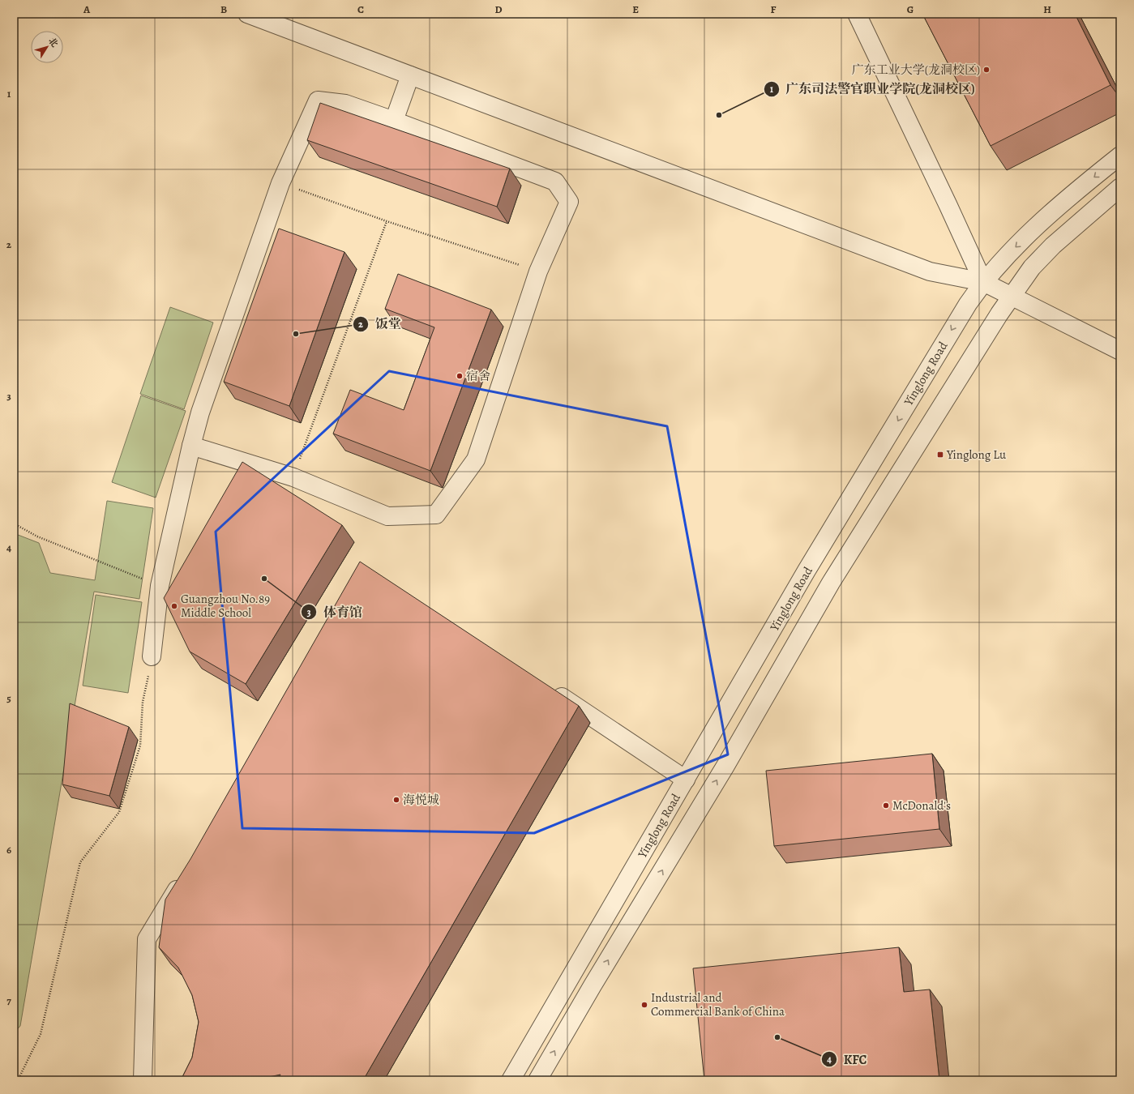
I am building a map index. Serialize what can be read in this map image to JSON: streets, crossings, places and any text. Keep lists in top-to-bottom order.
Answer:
{
  "streets": {
    "street": ["Yinglong Road"]
  },
  "places": {
    "other": [
      "广东工业大学(龙洞校区)",
      "广东司法警官职业学院(龙洞校区)",
      "饭堂",
      "宿舍",
      "体育馆",
      "Guangzhou No.89 Middle School",
      "海悦城",
      "McDonald's",
      "Industrial and Commercial Bank of China",
      "KFC"
    ],
    "transit": ["Yinglong Lu"]
  },
  "north": "top right",
  "grid": {
    "columns": [
      "A",
      "B",
      "C",
      "D",
      "E",
      "F",
      "G",
      "H"
    ],
    "rows": [
      "1",
      "2",
      "3",
      "4",
      "5",
      "6",
      "7"
    ]
  }
}
